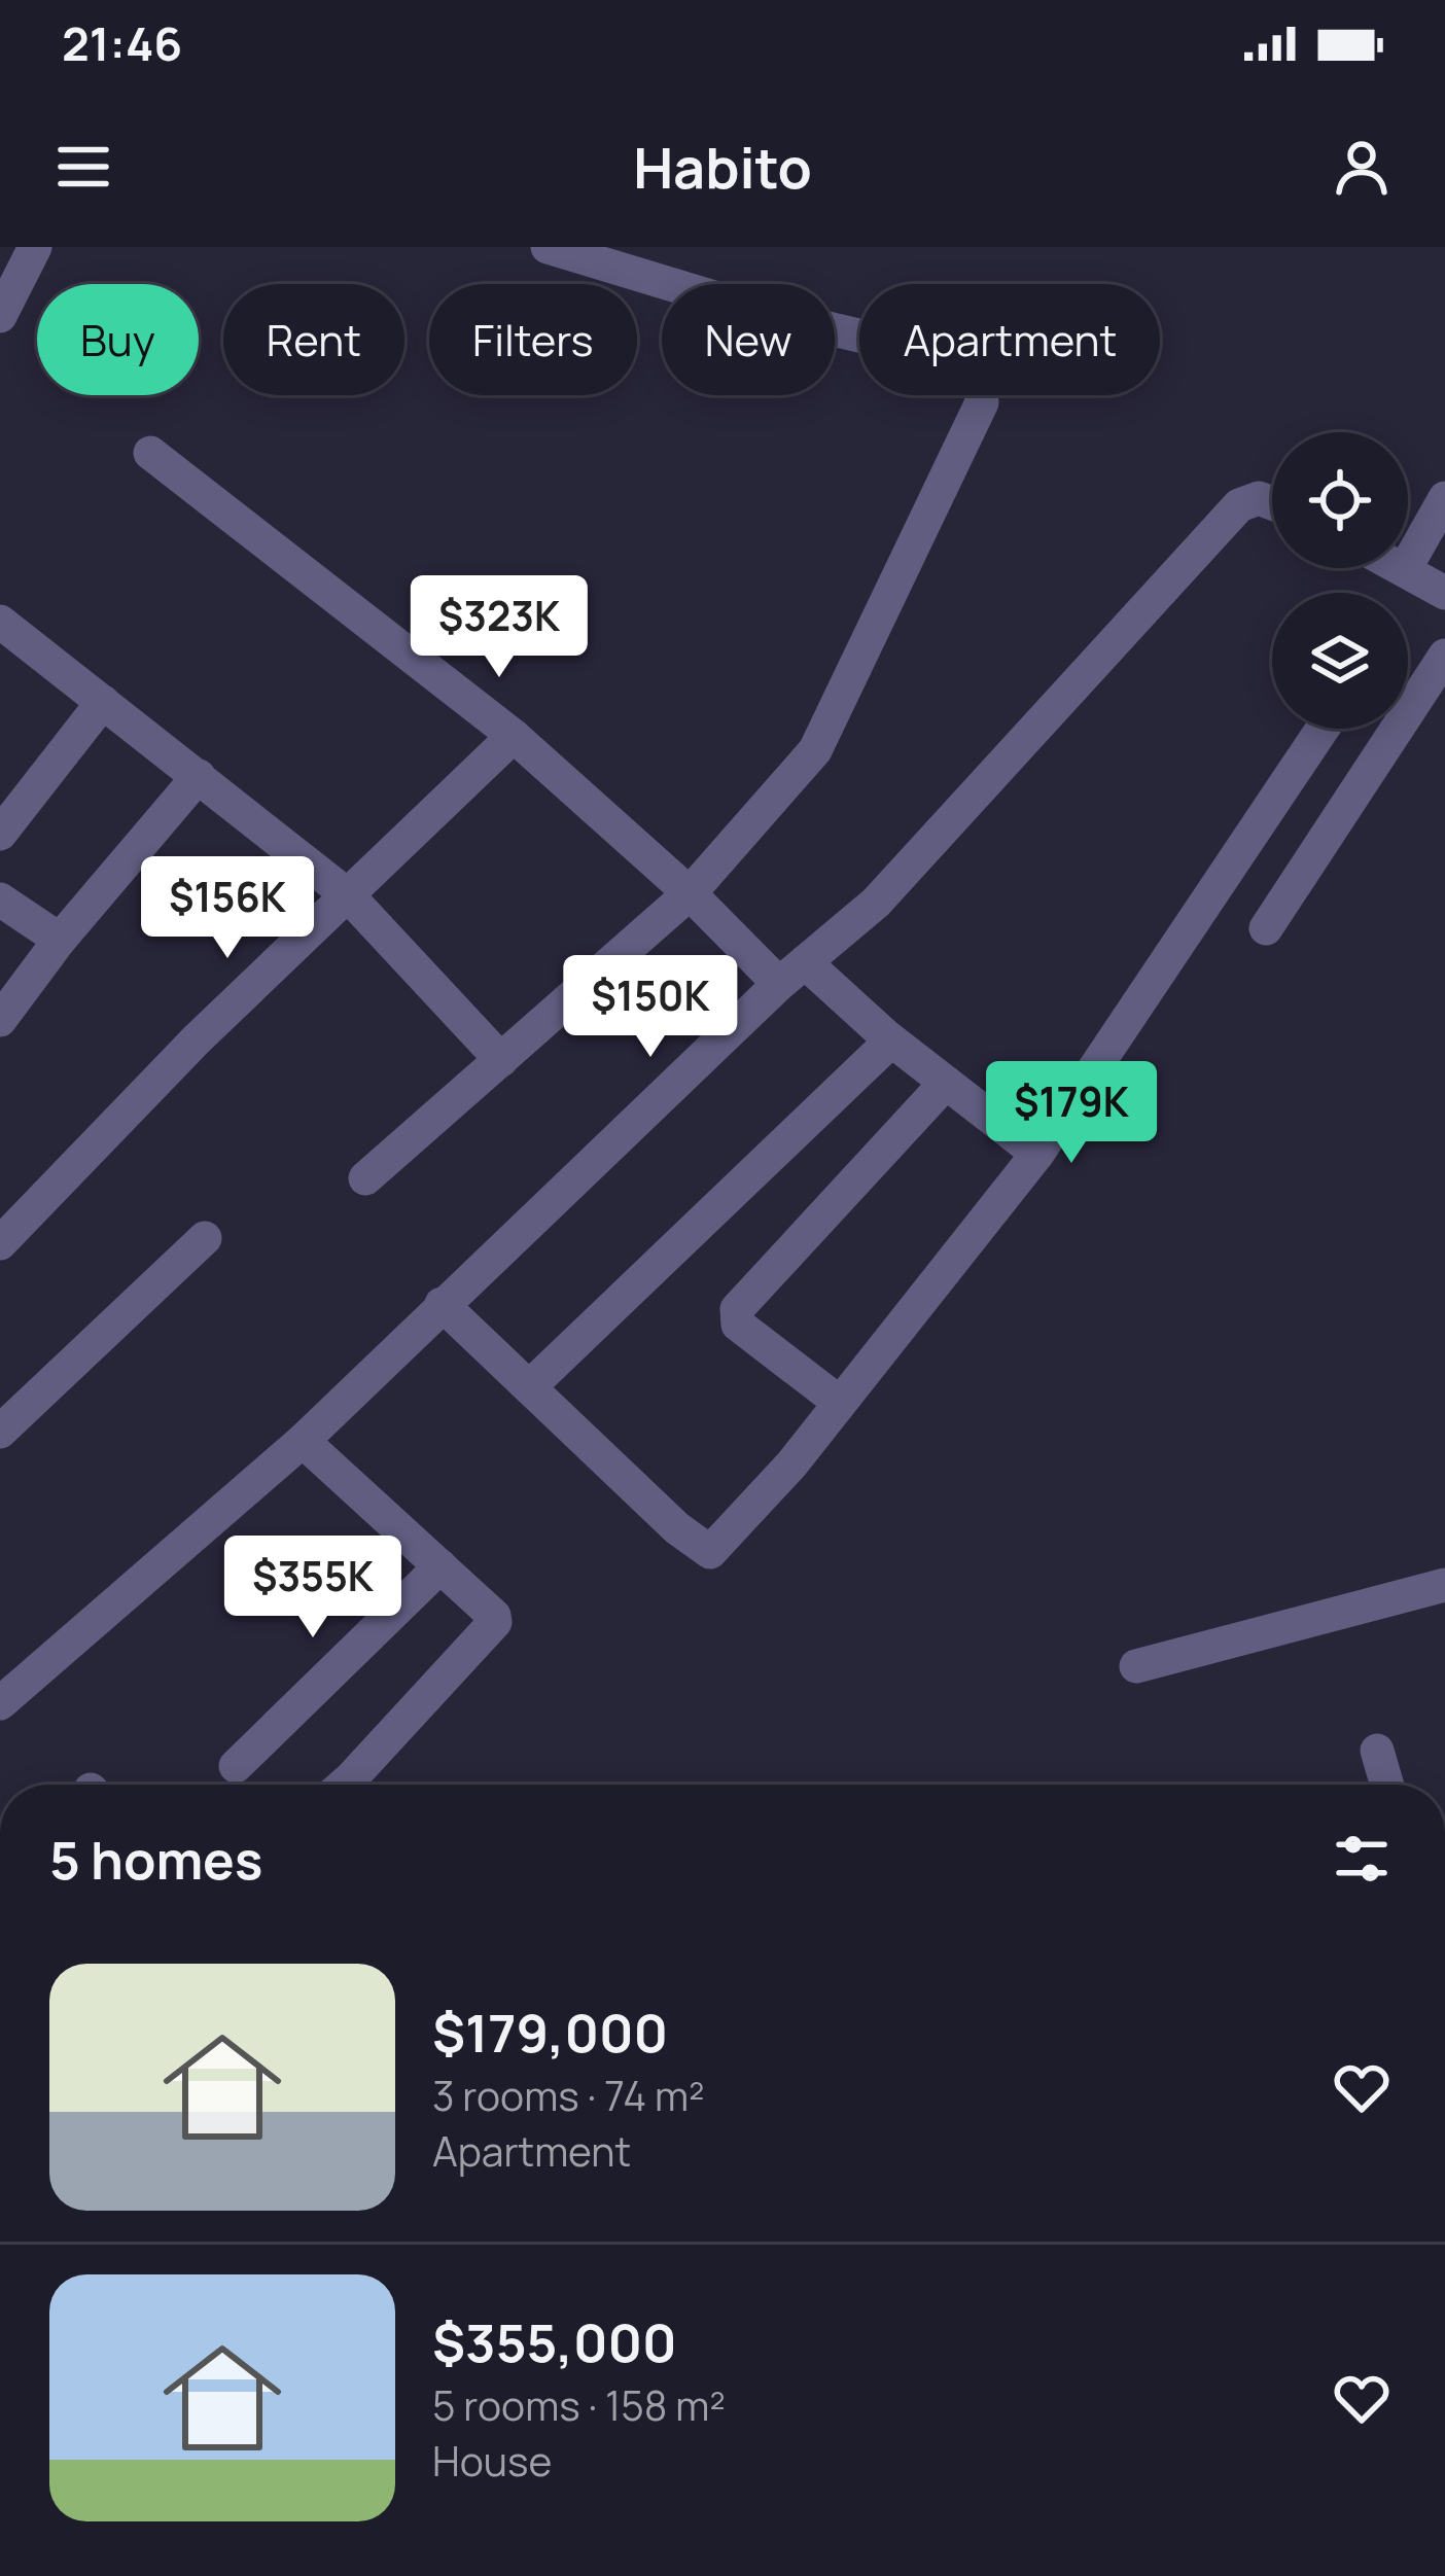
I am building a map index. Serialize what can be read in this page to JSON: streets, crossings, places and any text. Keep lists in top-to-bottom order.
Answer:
{
  "page": {
    "status": "21:46",
    "header": "Habito",
    "chip": [
      "Buy",
      "Rent",
      "Filters",
      "New",
      "Apartment"
    ],
    "price": [
      "$323K",
      "$156K",
      "$150K",
      "$179K",
      "$355K"
    ],
    "heading": "5 homes",
    "list": [
      {
        "name": "$179,000",
        "note": "3 rooms · 74 m² · Apartment"
      },
      {
        "name": "$355,000",
        "note": "5 rooms · 158 m² · House"
      }
    ]
  }
}
